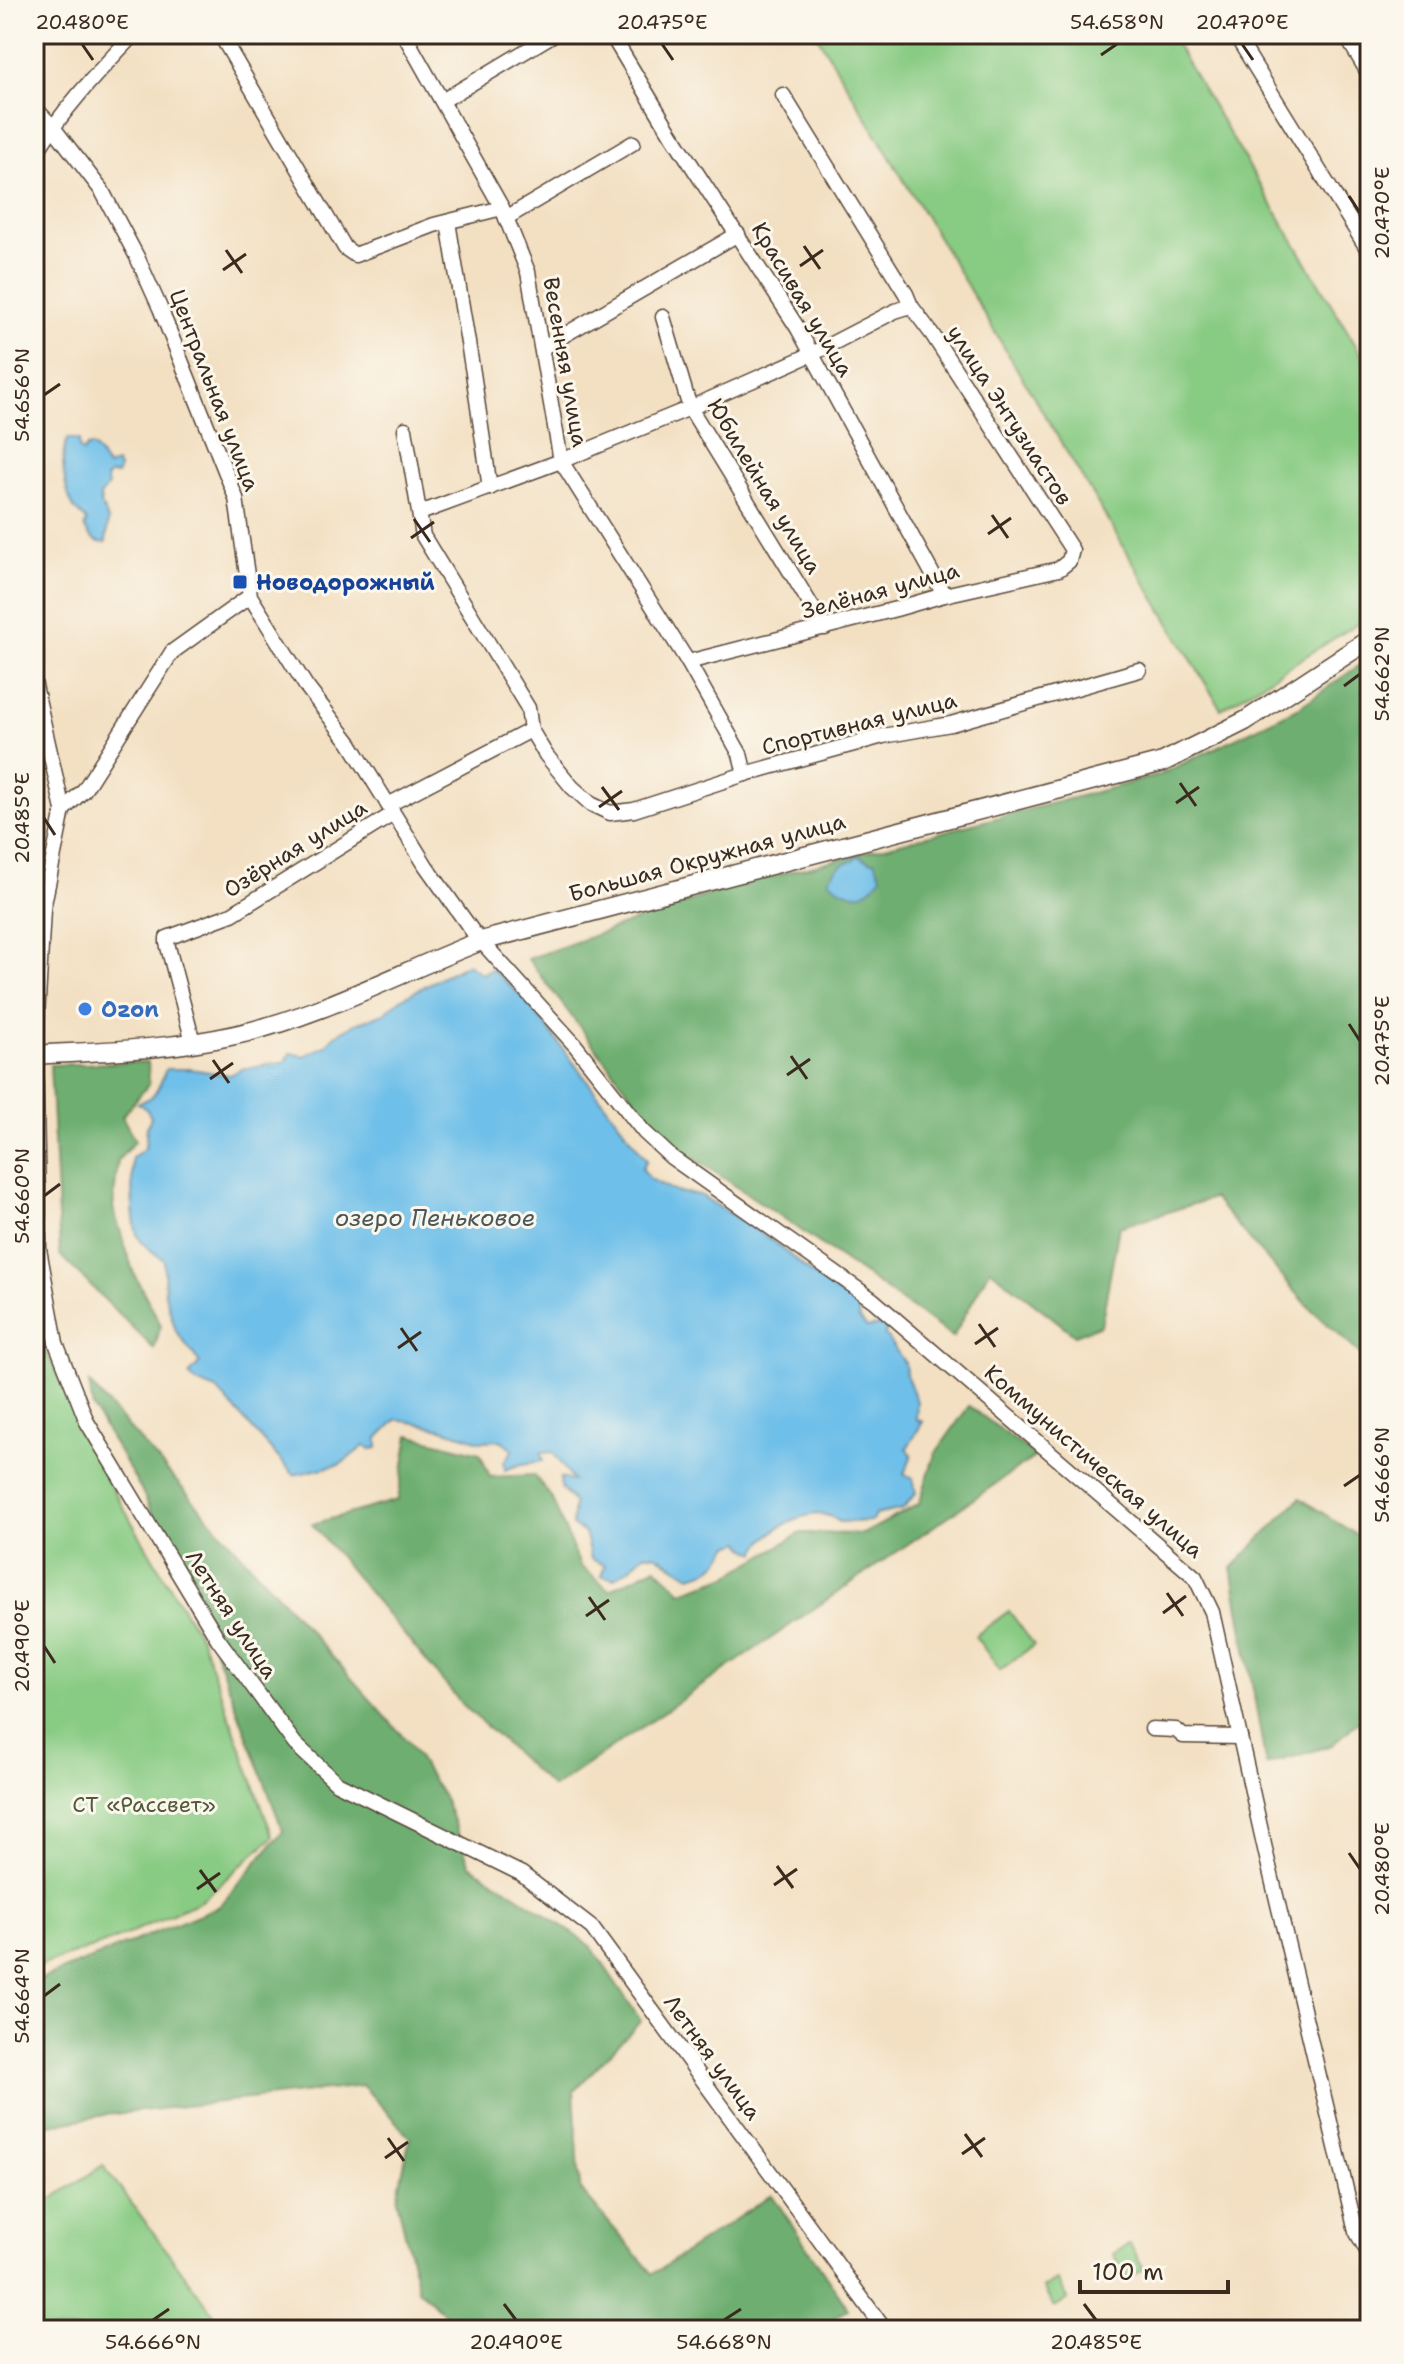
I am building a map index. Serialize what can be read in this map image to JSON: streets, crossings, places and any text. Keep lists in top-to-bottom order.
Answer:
{
  "streets": {
    "main road": ["Большая Окружная улица"],
    "street": [
      "Красивая улица",
      "Весенняя улица",
      "Центральная улица",
      "улица Энтузиастов",
      "Юбилейная улица",
      "Зелёная улица",
      "Спортивная улица",
      "Озёрная улица",
      "Коммунистическая улица",
      "Летняя улица"
    ]
  },
  "crossings": [
    ["Красивая улица", "Зелёная улица"],
    ["Весенняя улица", "Зелёная улица"],
    ["Весенняя улица", "Спортивная улица"],
    ["Центральная улица", "Озёрная улица"],
    ["Центральная улица", "Большая Окружная улица"],
    ["Центральная улица", "Коммунистическая улица"],
    ["улица Энтузиастов", "Зелёная улица"],
    ["Юбилейная улица", "Зелёная улица"],
    ["Спортивная улица", "Озёрная улица"],
    ["Озёрная улица", "Большая Окружная улица"],
    ["Большая Окружная улица", "Коммунистическая улица"],
    ["Большая Окружная улица", "Летняя улица"]
  ],
  "water": ["озеро Пеньковое"],
  "parks": ["СТ «Рассвет»"],
  "places": {
    "transit": ["Новодорожный"],
    "other": ["Ozon"]
  },
  "scale_bar": "100 m",
  "coordinates": [
    "20.480°E",
    "20.475°E",
    "54.658°N",
    "20.470°E",
    "54.656°N",
    "54.662°N",
    "20.485°E",
    "54.660°N",
    "54.666°N",
    "20.490°E",
    "54.664°N",
    "54.668°N"
  ]
}
